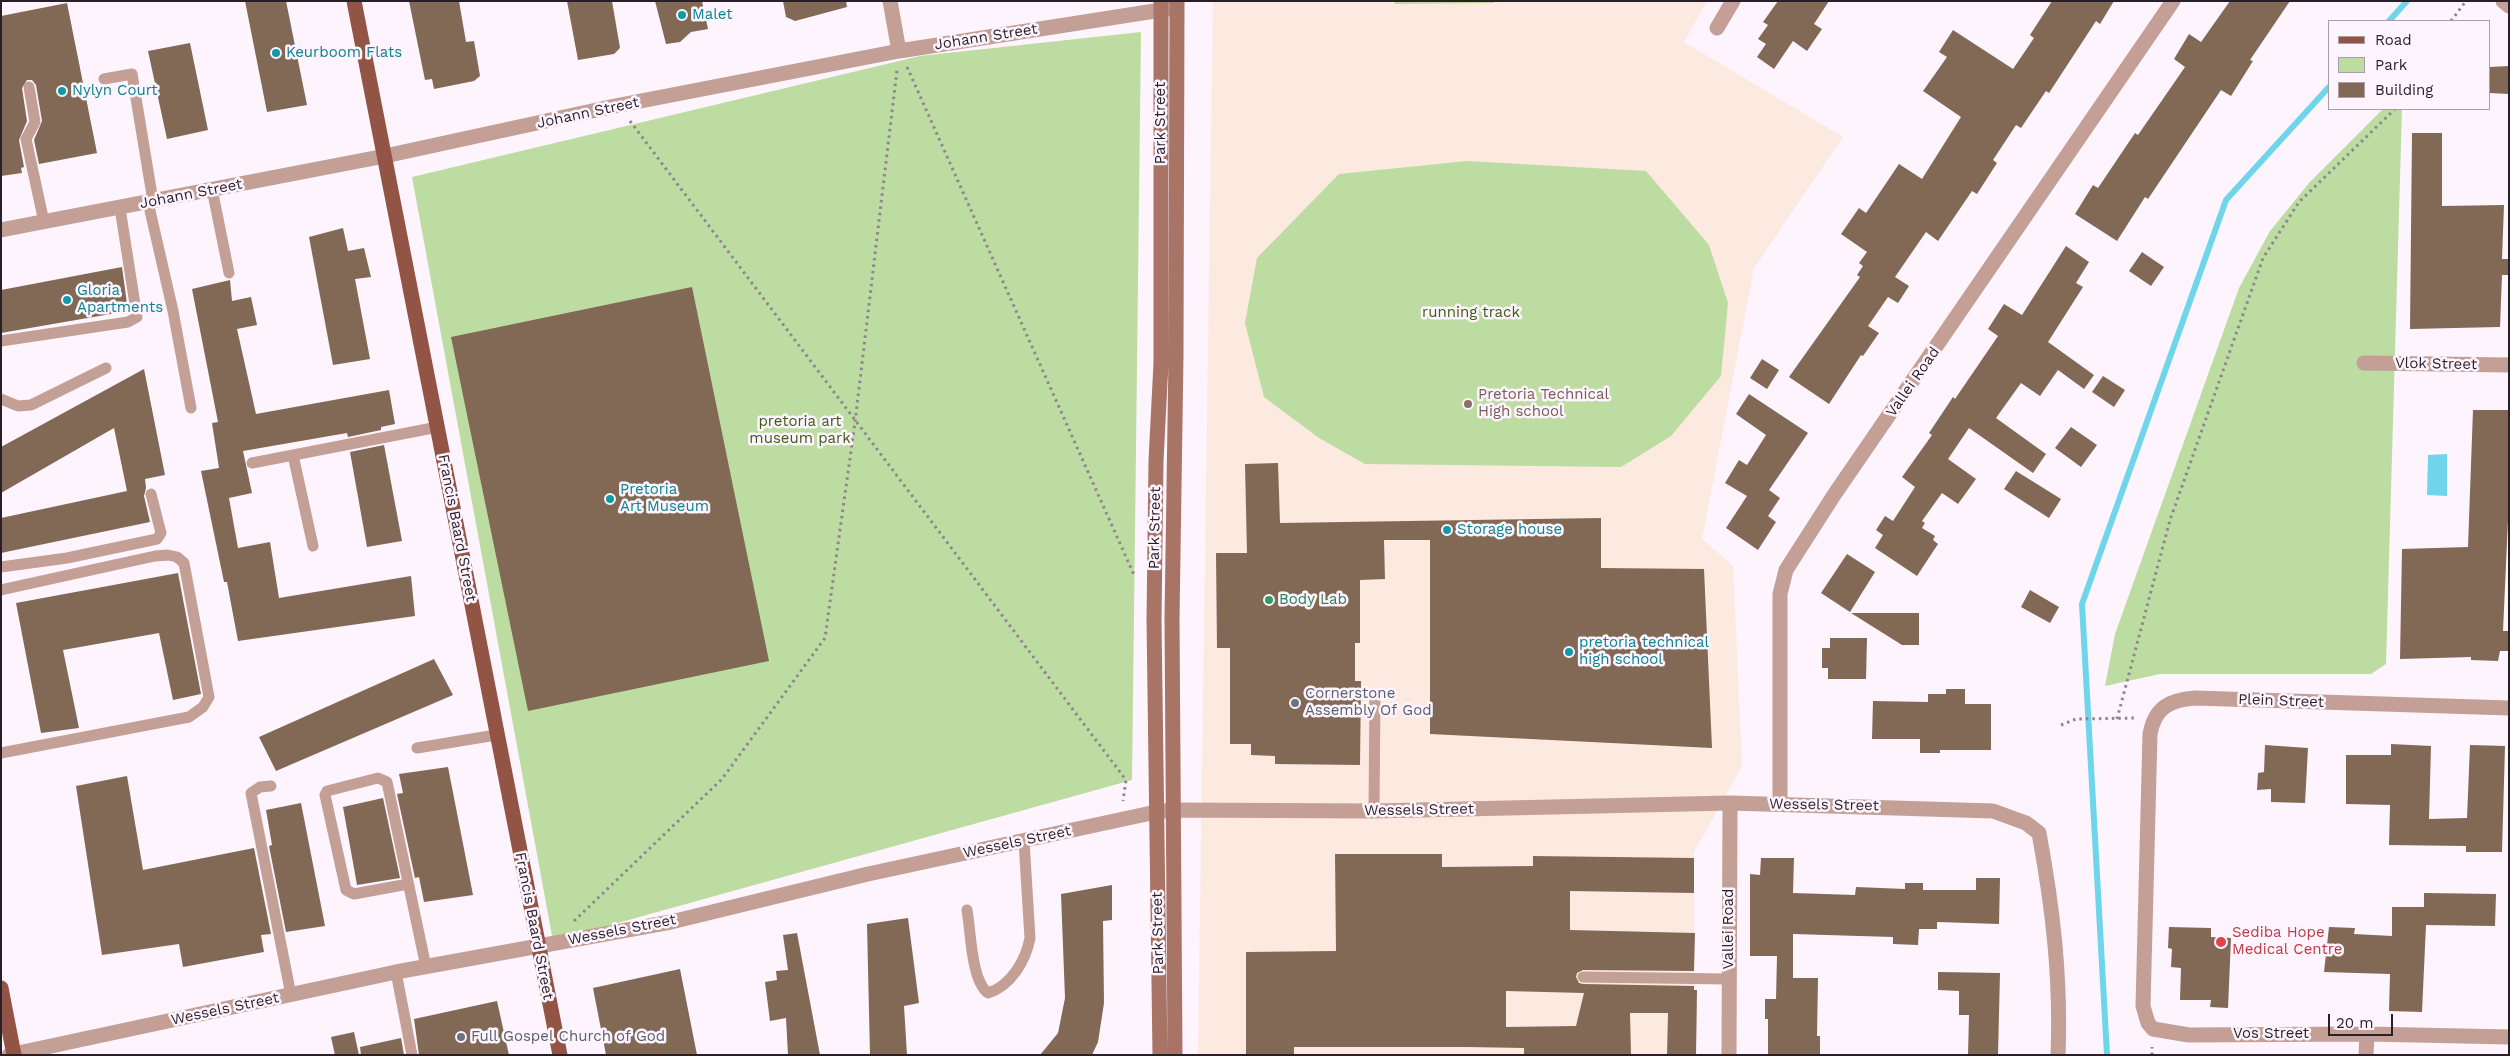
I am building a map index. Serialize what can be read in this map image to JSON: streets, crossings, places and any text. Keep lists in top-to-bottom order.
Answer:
{
  "streets": {
    "main road": ["Francis Baard Street"],
    "street": [
      "Johann Street",
      "Park Street",
      "Vlok Street",
      "Vallei Road",
      "Plein Street",
      "Wessels Street",
      "Vos Street"
    ]
  },
  "crossings": [
    ["Johann Street", "Park Street"],
    ["Johann Street", "Francis Baard Street"],
    ["Park Street", "Wessels Street"],
    ["Vallei Road", "Wessels Street"],
    ["Francis Baard Street", "Wessels Street"],
    ["Plein Street", "Vos Street"]
  ],
  "parks": ["running track", "pretoria art museum park"],
  "places": [
    "Malet",
    "Keurboom Flats",
    "Nylyn Court",
    "Gloria Apartments",
    "Pretoria Technical High school",
    "Pretoria Art Museum",
    "Storage house",
    "Body Lab",
    "pretoria technical high school",
    "Cornerstone Assembly Of God",
    "Sediba Hope Medical Centre",
    "Full Gospel Church of God"
  ],
  "legend": ["Road", "Park", "Building"],
  "scale_bar": "20 m"
}
